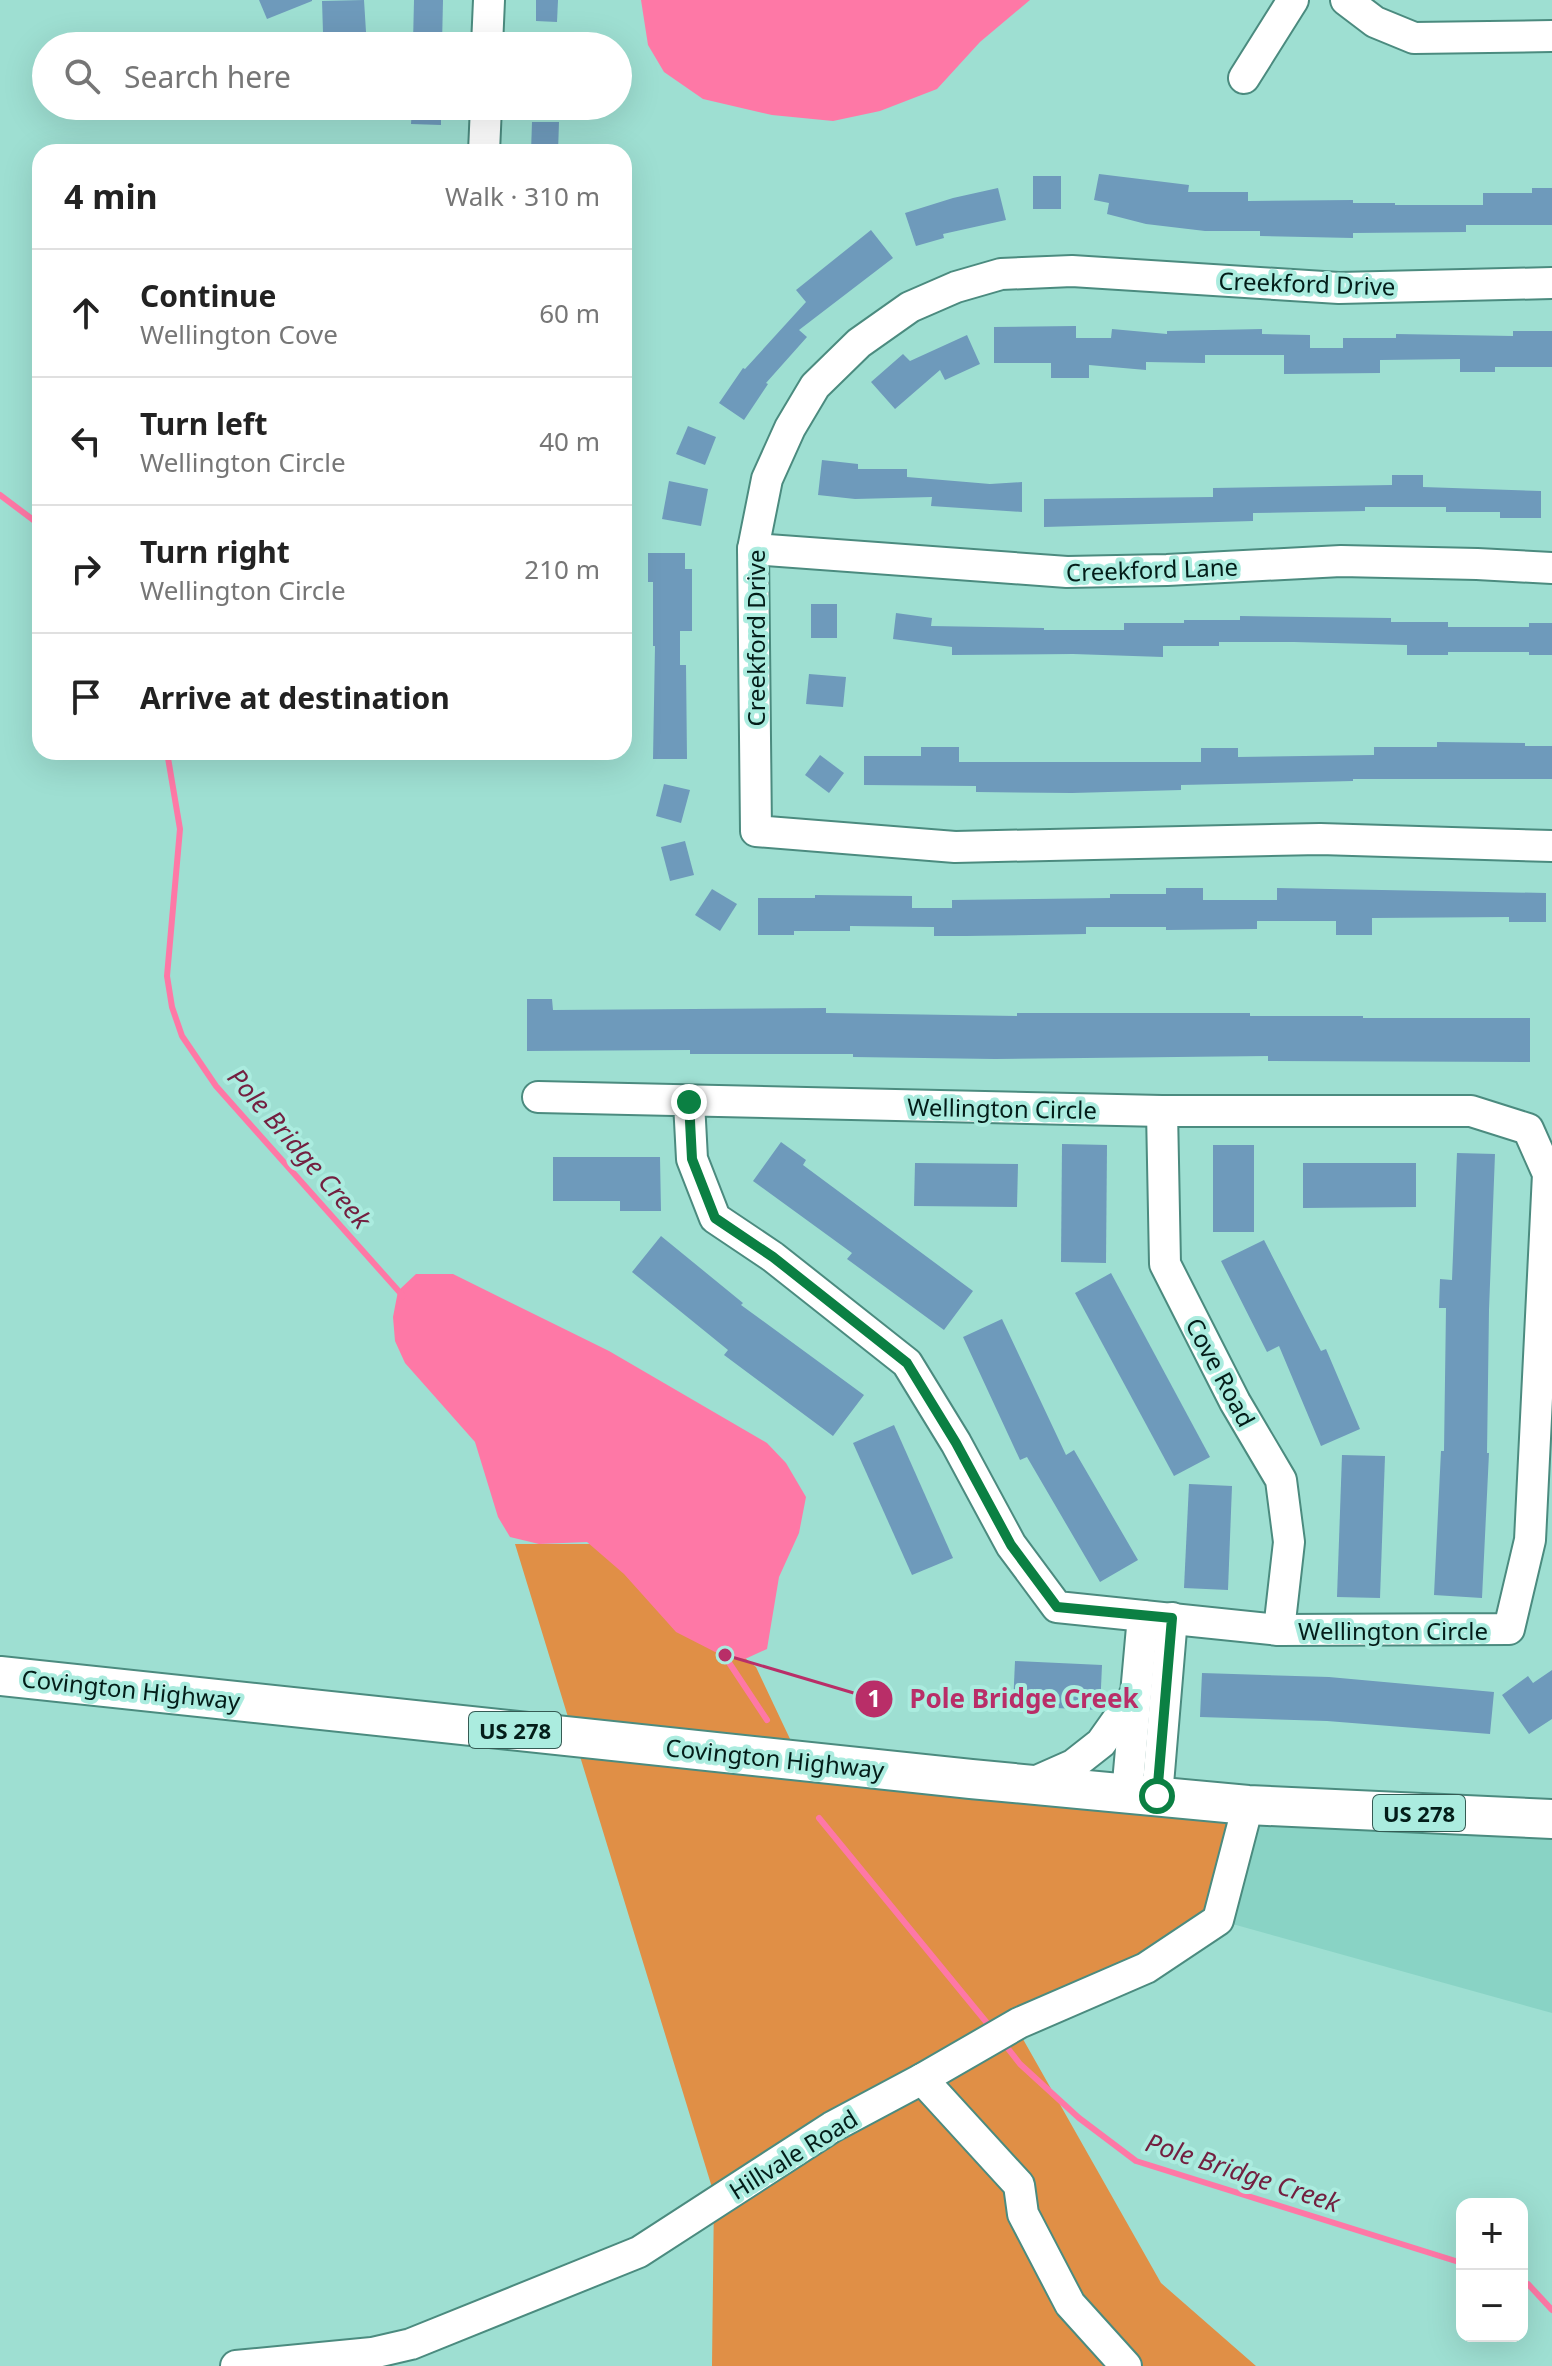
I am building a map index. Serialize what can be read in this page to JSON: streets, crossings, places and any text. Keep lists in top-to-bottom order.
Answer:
{
  "streets": {
    "main road": ["Covington Highway", "US 278"],
    "street": [
      "Creekford Drive",
      "Creekford Lane",
      "Wellington Circle",
      "Cove Road",
      "Hillvale Road"
    ]
  },
  "crossings": [
    ["Creekford Drive", "Creekford Lane"],
    ["Wellington Circle", "Cove Road"],
    ["Covington Highway", "Hillvale Road"]
  ],
  "water": ["Pole Bridge Creek"],
  "places": ["Pole Bridge Creek"],
  "page": {
    "search": "Search here",
    "heading": ["4 min", "Walk · 310 m"],
    "list": [
      ["Continue", "Wellington Cove", "60 m"],
      ["Turn left", "Wellington Circle", "40 m"],
      ["Turn right", "Wellington Circle", "210 m"],
      "Arrive at destination"
    ],
    "map_buttons": ["+", "−"]
  }
}
